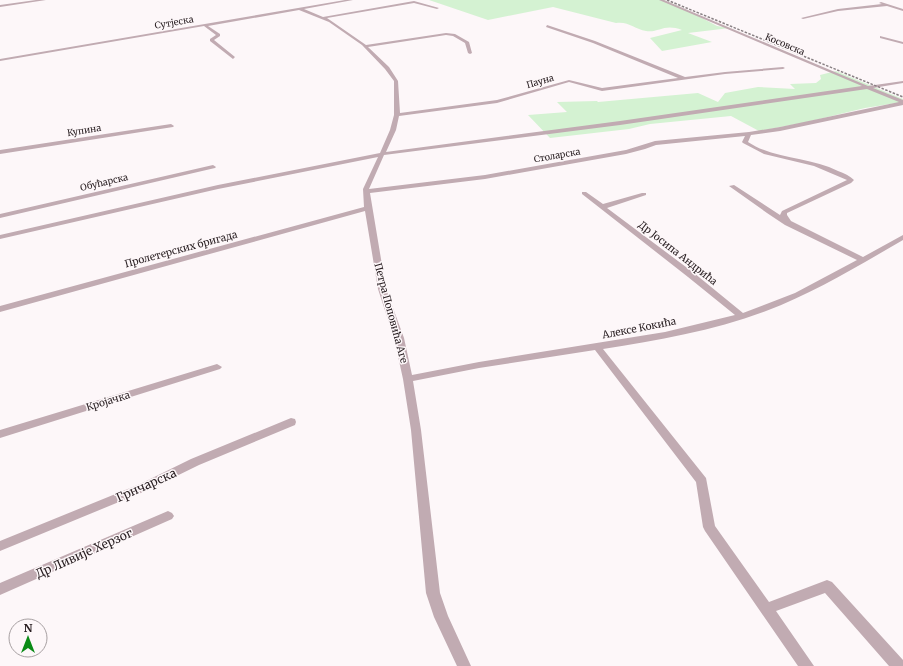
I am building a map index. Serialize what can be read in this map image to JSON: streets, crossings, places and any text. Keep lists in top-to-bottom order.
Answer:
{
  "streets": {
    "street": [
      "Сутјеска",
      "Косовска",
      "Пауна",
      "Купина",
      "Столарска",
      "Обућарска",
      "Пролетерских бригада",
      "Др Јосипа Андрића",
      "Петра Поповића Аге",
      "Алексе Кокића",
      "Кројачка",
      "Грнчарска",
      "Др Ливије Херзог"
    ]
  },
  "crossings": [
    ["Сутјеска", "Петра Поповића Аге"],
    ["Пауна", "Петра Поповића Аге"],
    ["Столарска", "Петра Поповића Аге"],
    ["Пролетерских бригада", "Петра Поповића Аге"],
    ["Др Јосипа Андрића", "Алексе Кокића"],
    ["Петра Поповића Аге", "Алексе Кокића"]
  ],
  "north": "top"
}
